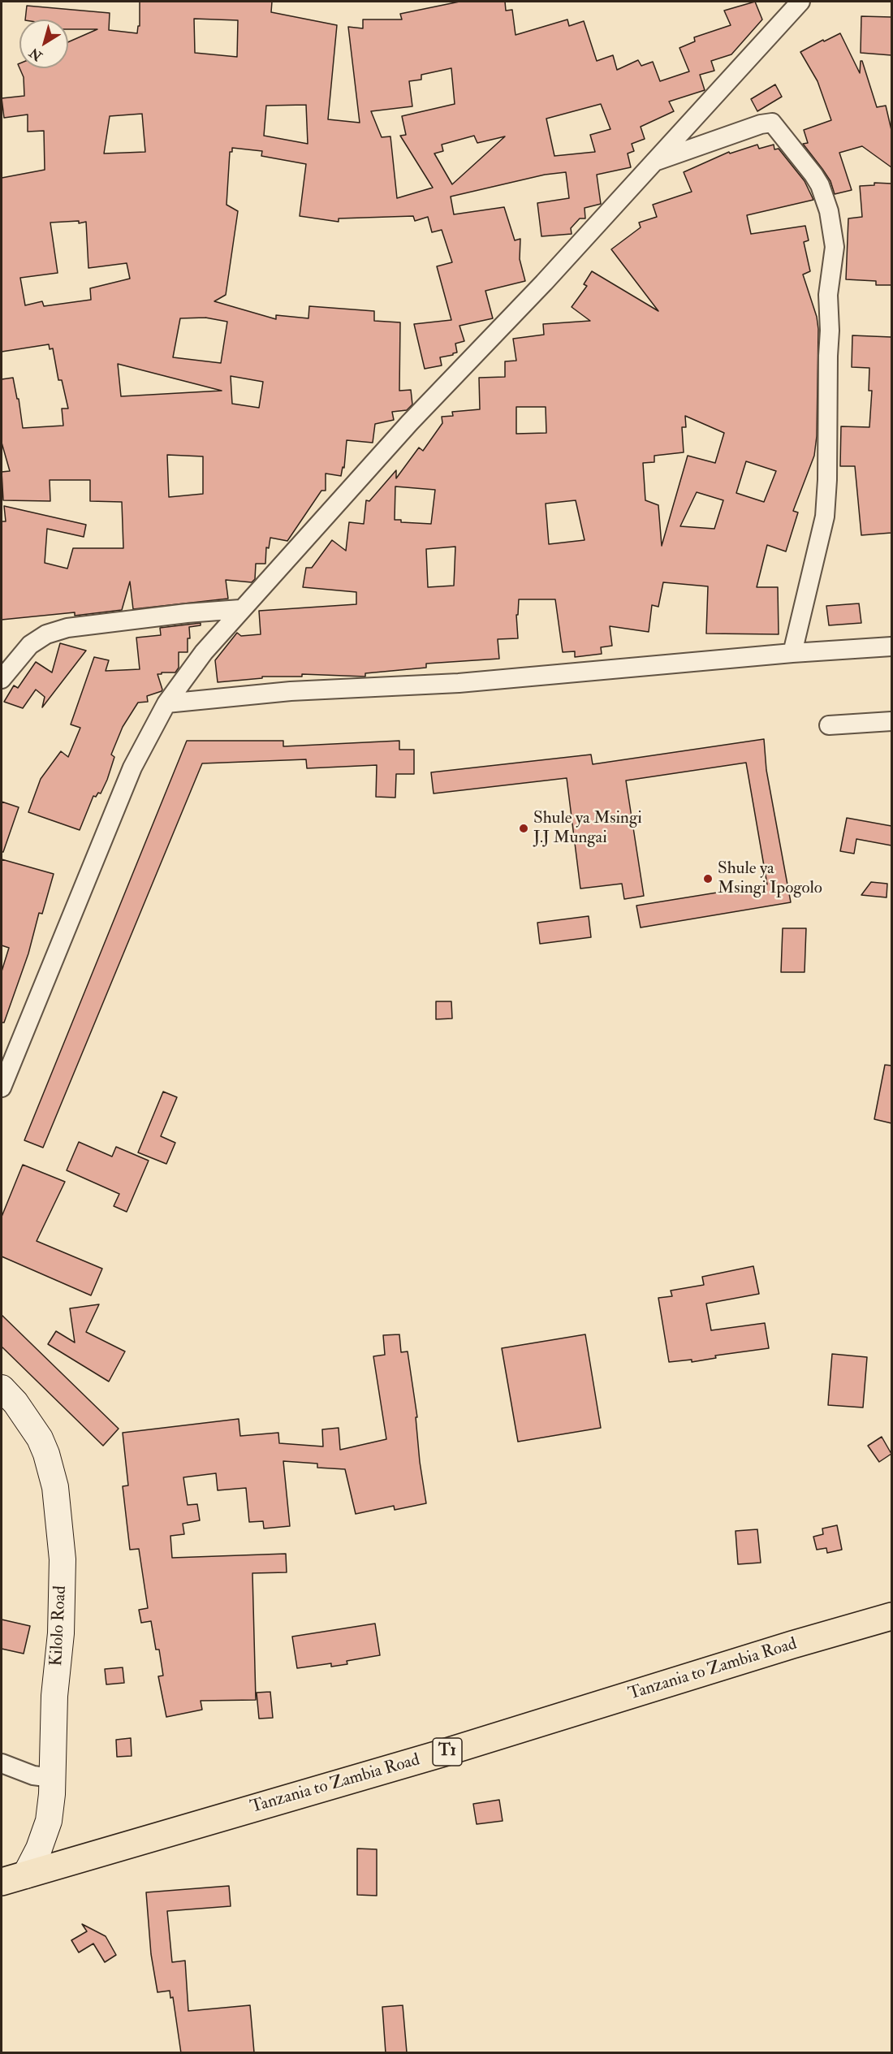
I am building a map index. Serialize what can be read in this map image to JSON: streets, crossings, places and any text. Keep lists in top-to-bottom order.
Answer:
{
  "streets": {
    "highway": ["Tanzania to Zambia Road", "T1"],
    "main road": ["Kilolo Road"]
  },
  "crossings": [
    ["Kilolo Road", "Tanzania to Zambia Road"]
  ],
  "places": ["Shule ya Msingi J.J Mungai", "Shule ya Msingi Ipogolo"],
  "north": "bottom left"
}
